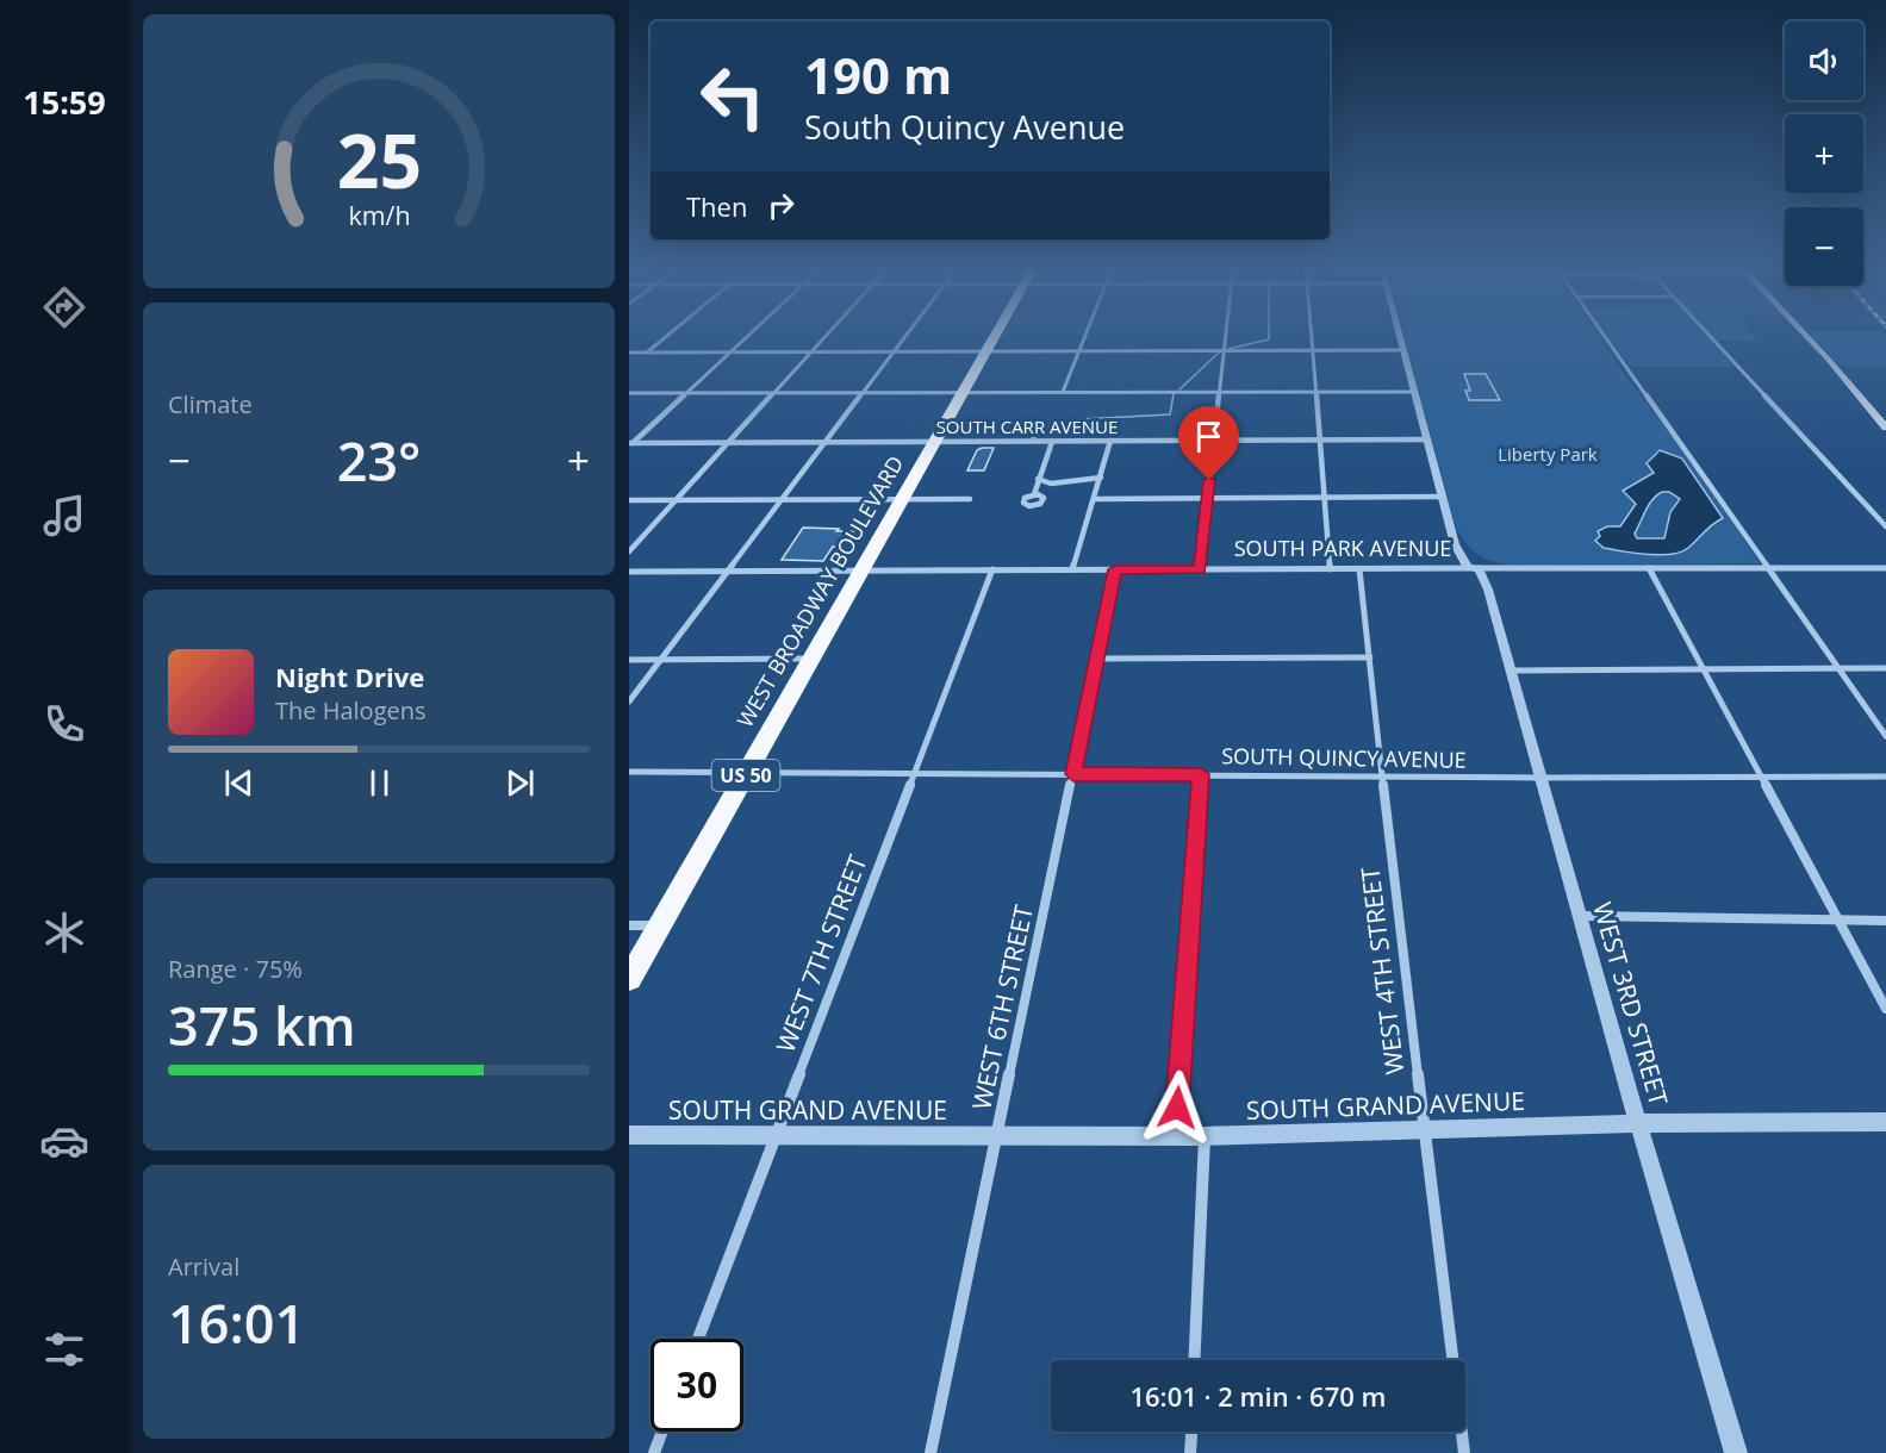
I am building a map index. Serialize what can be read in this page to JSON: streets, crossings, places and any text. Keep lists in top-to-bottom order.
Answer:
{
  "streets": {
    "highway": ["WEST BROADWAY BOULEVARD", "US 50"],
    "street": [
      "SOUTH CARR AVENUE",
      "SOUTH PARK AVENUE",
      "SOUTH QUINCY AVENUE",
      "WEST 7TH STREET",
      "WEST 4TH STREET",
      "WEST 3RD STREET",
      "WEST 6TH STREET",
      "SOUTH GRAND AVENUE"
    ]
  },
  "crossings": [
    ["SOUTH CARR AVENUE", "WEST BROADWAY BOULEVARD"],
    ["SOUTH CARR AVENUE", "WEST 3RD STREET"],
    ["SOUTH PARK AVENUE", "WEST BROADWAY BOULEVARD"],
    ["SOUTH PARK AVENUE", "WEST 7TH STREET"],
    ["SOUTH PARK AVENUE", "WEST 4TH STREET"],
    ["SOUTH PARK AVENUE", "WEST 3RD STREET"],
    ["SOUTH PARK AVENUE", "WEST 6TH STREET"],
    ["WEST BROADWAY BOULEVARD", "SOUTH QUINCY AVENUE"],
    ["SOUTH QUINCY AVENUE", "WEST 7TH STREET"],
    ["SOUTH QUINCY AVENUE", "WEST 4TH STREET"],
    ["SOUTH QUINCY AVENUE", "WEST 3RD STREET"],
    ["SOUTH QUINCY AVENUE", "WEST 6TH STREET"],
    ["WEST 7TH STREET", "SOUTH GRAND AVENUE"],
    ["WEST 4TH STREET", "SOUTH GRAND AVENUE"],
    ["WEST 3RD STREET", "SOUTH GRAND AVENUE"],
    ["WEST 6TH STREET", "SOUTH GRAND AVENUE"]
  ],
  "parks": ["Liberty Park"],
  "page": {
    "tabs": "15:59",
    "map_buttons": ["+", "−"],
    "turn": ["190 m", "South Quincy Avenue"],
    "then": "Then",
    "tile": [
      "Climate",
      ["Range · 75%", "375 km"],
      ["Arrival", "16:01"]
    ],
    "heat": ["−", "23°", "+"],
    "song": ["Night Drive", "The Halogens"],
    "limit": "30",
    "trip": "16:01 · 2 min · 670 m",
    "gauge": ["25", "km/h"]
  }
}
